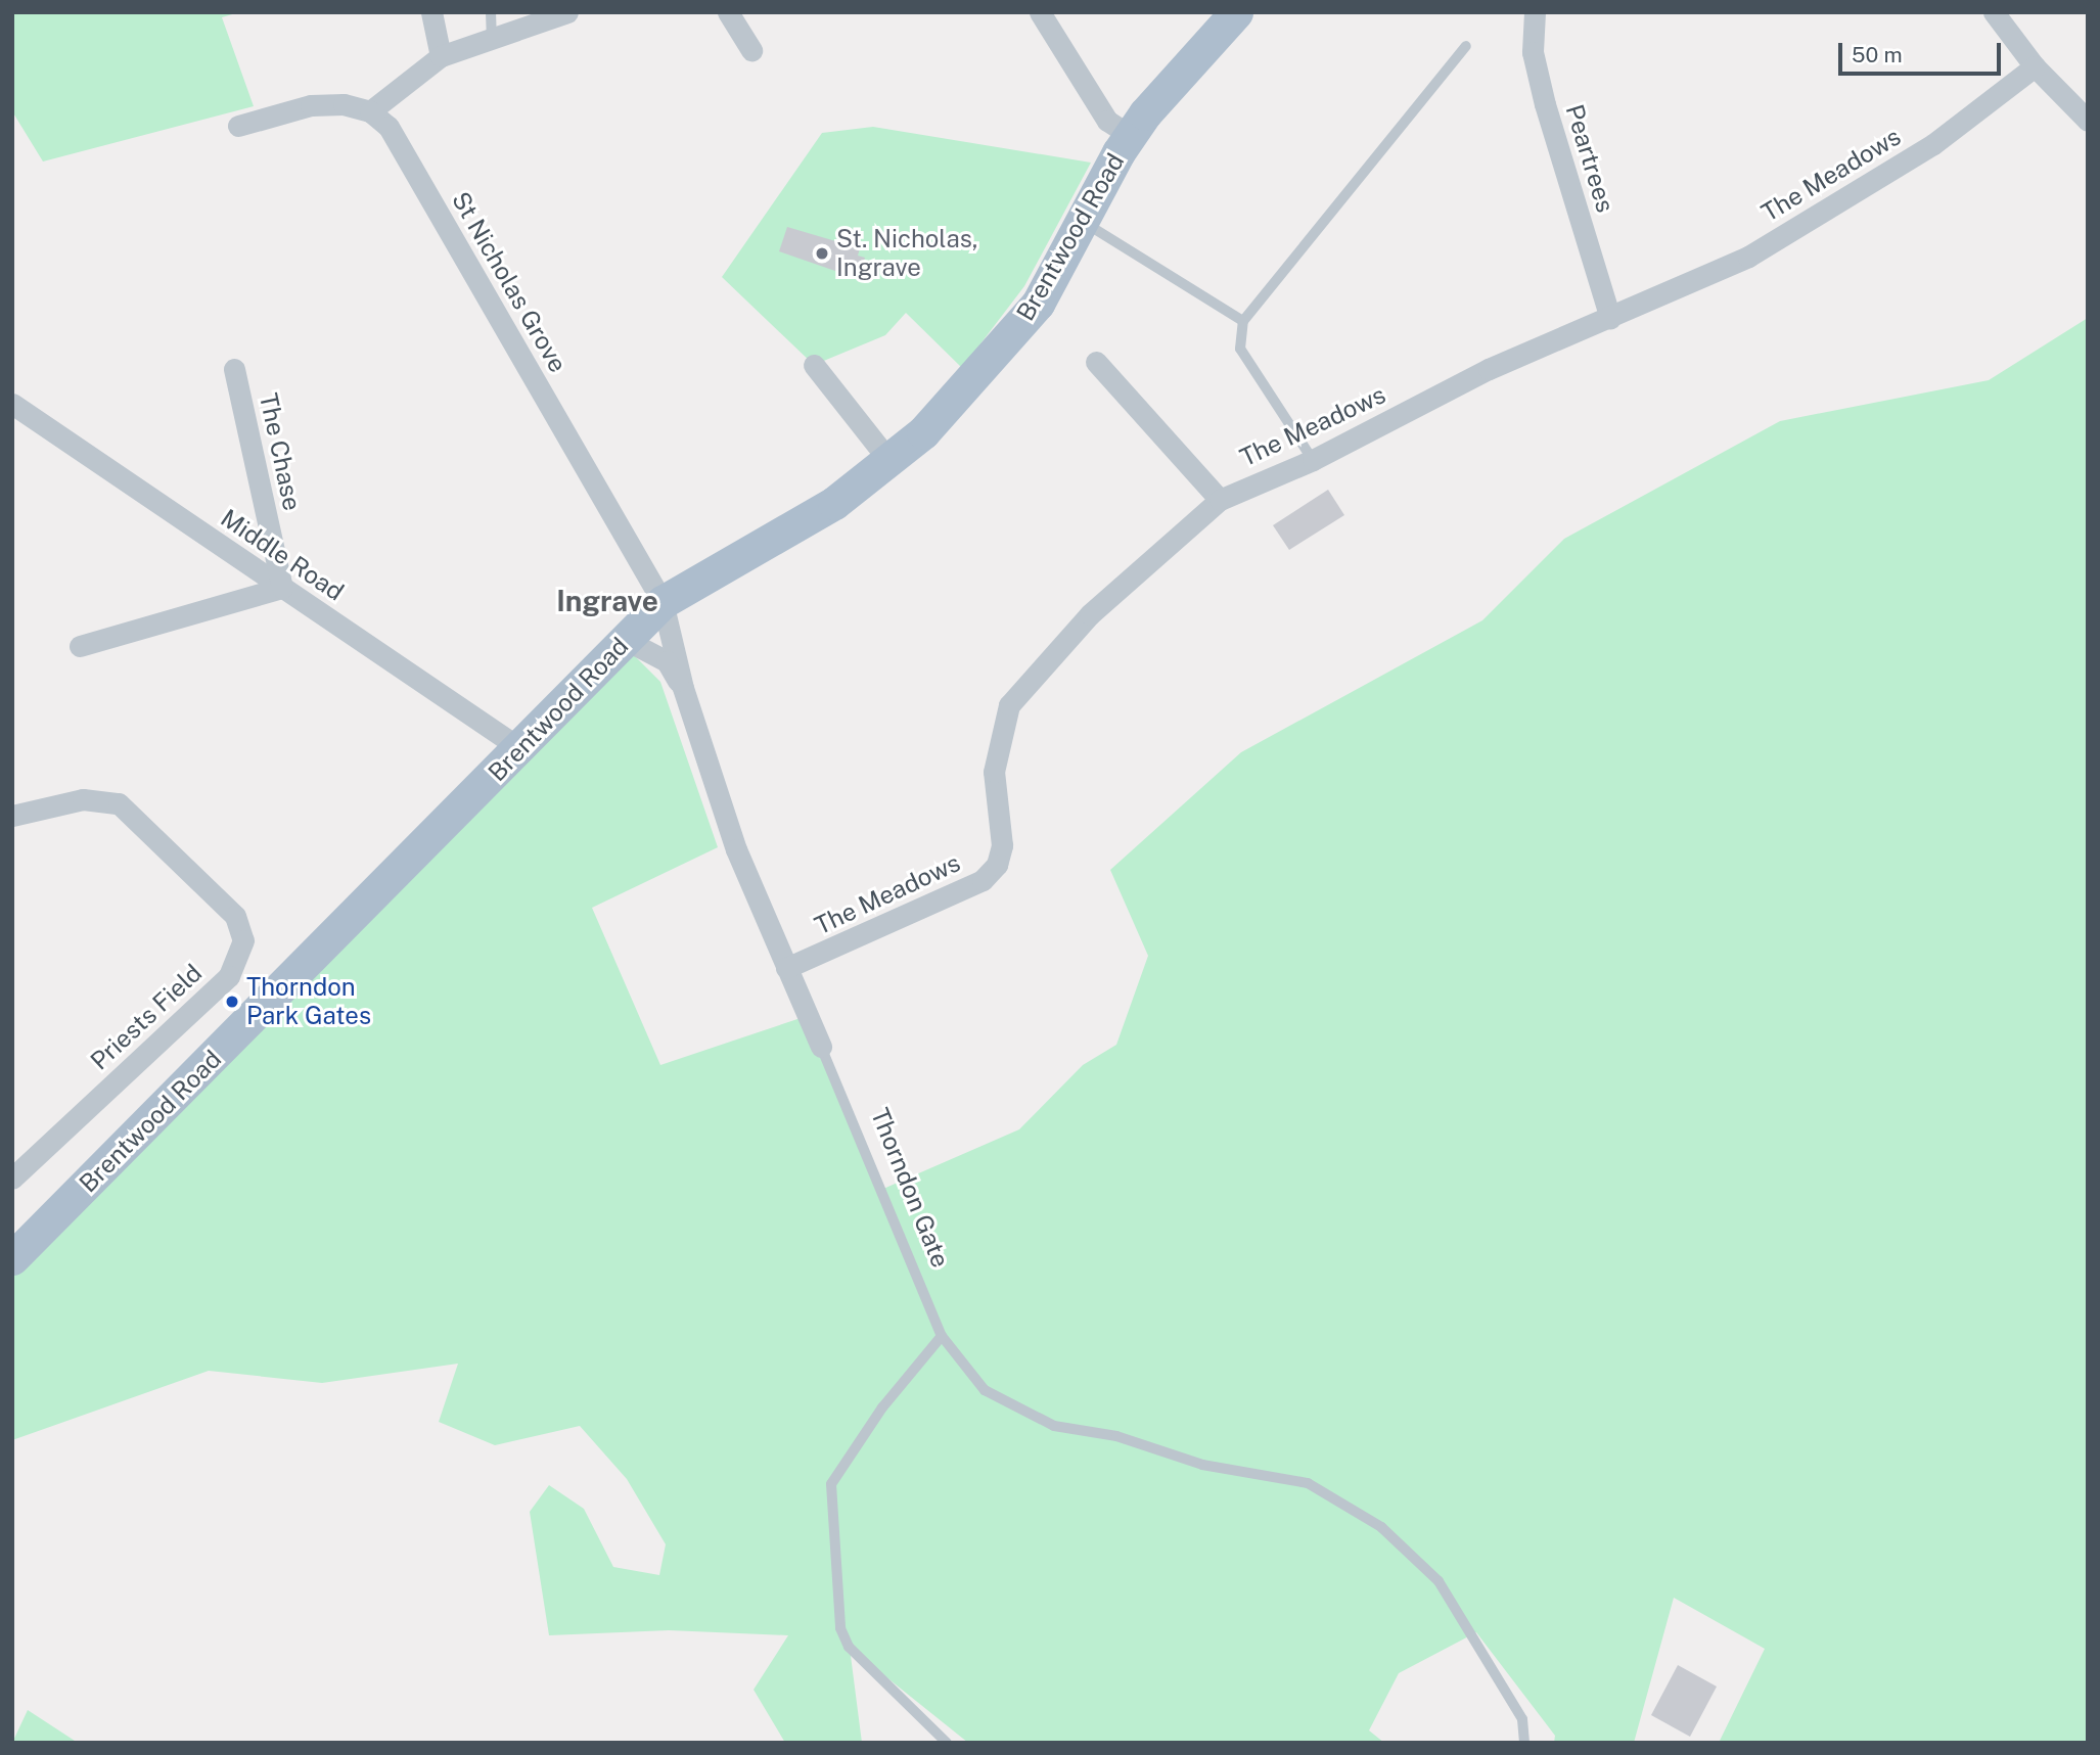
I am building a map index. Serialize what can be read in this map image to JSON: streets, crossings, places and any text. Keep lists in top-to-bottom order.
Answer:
{
  "streets": {
    "main road": ["Brentwood Road"],
    "street": [
      "Peartrees",
      "The Meadows",
      "St Nicholas Grove",
      "The Chase",
      "Middle Road",
      "Priests Field",
      "Thorndon Gate"
    ]
  },
  "crossings": [
    ["Peartrees", "The Meadows"],
    ["The Meadows", "Thorndon Gate"],
    ["Brentwood Road", "St Nicholas Grove"],
    ["Brentwood Road", "Middle Road"],
    ["Brentwood Road", "Thorndon Gate"],
    ["St Nicholas Grove", "Thorndon Gate"],
    ["The Chase", "Middle Road"]
  ],
  "districts": ["Ingrave"],
  "places": ["St. Nicholas, Ingrave", "Thorndon Park Gates"],
  "scale_bar": "50 m"
}
